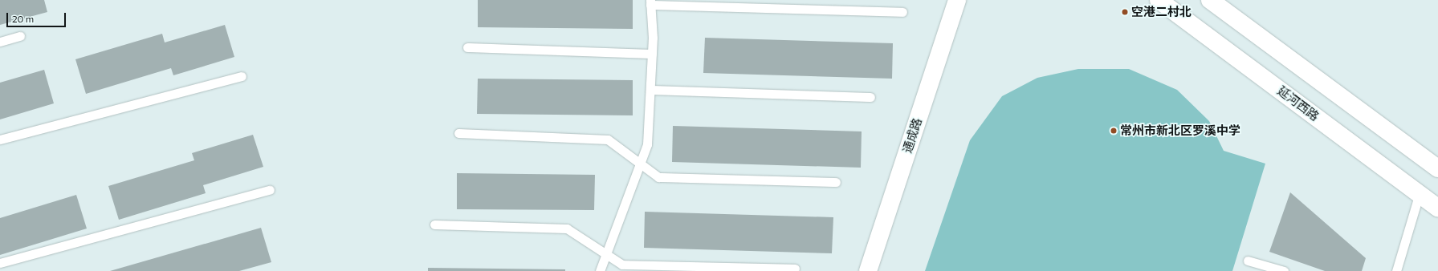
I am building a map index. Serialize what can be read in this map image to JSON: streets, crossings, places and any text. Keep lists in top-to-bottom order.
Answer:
{
  "streets": {
    "street": ["延河西路", "通成路"]
  },
  "places": ["空港二村北", "常州市新北区罗溪中学"],
  "scale_bar": "20 m"
}
